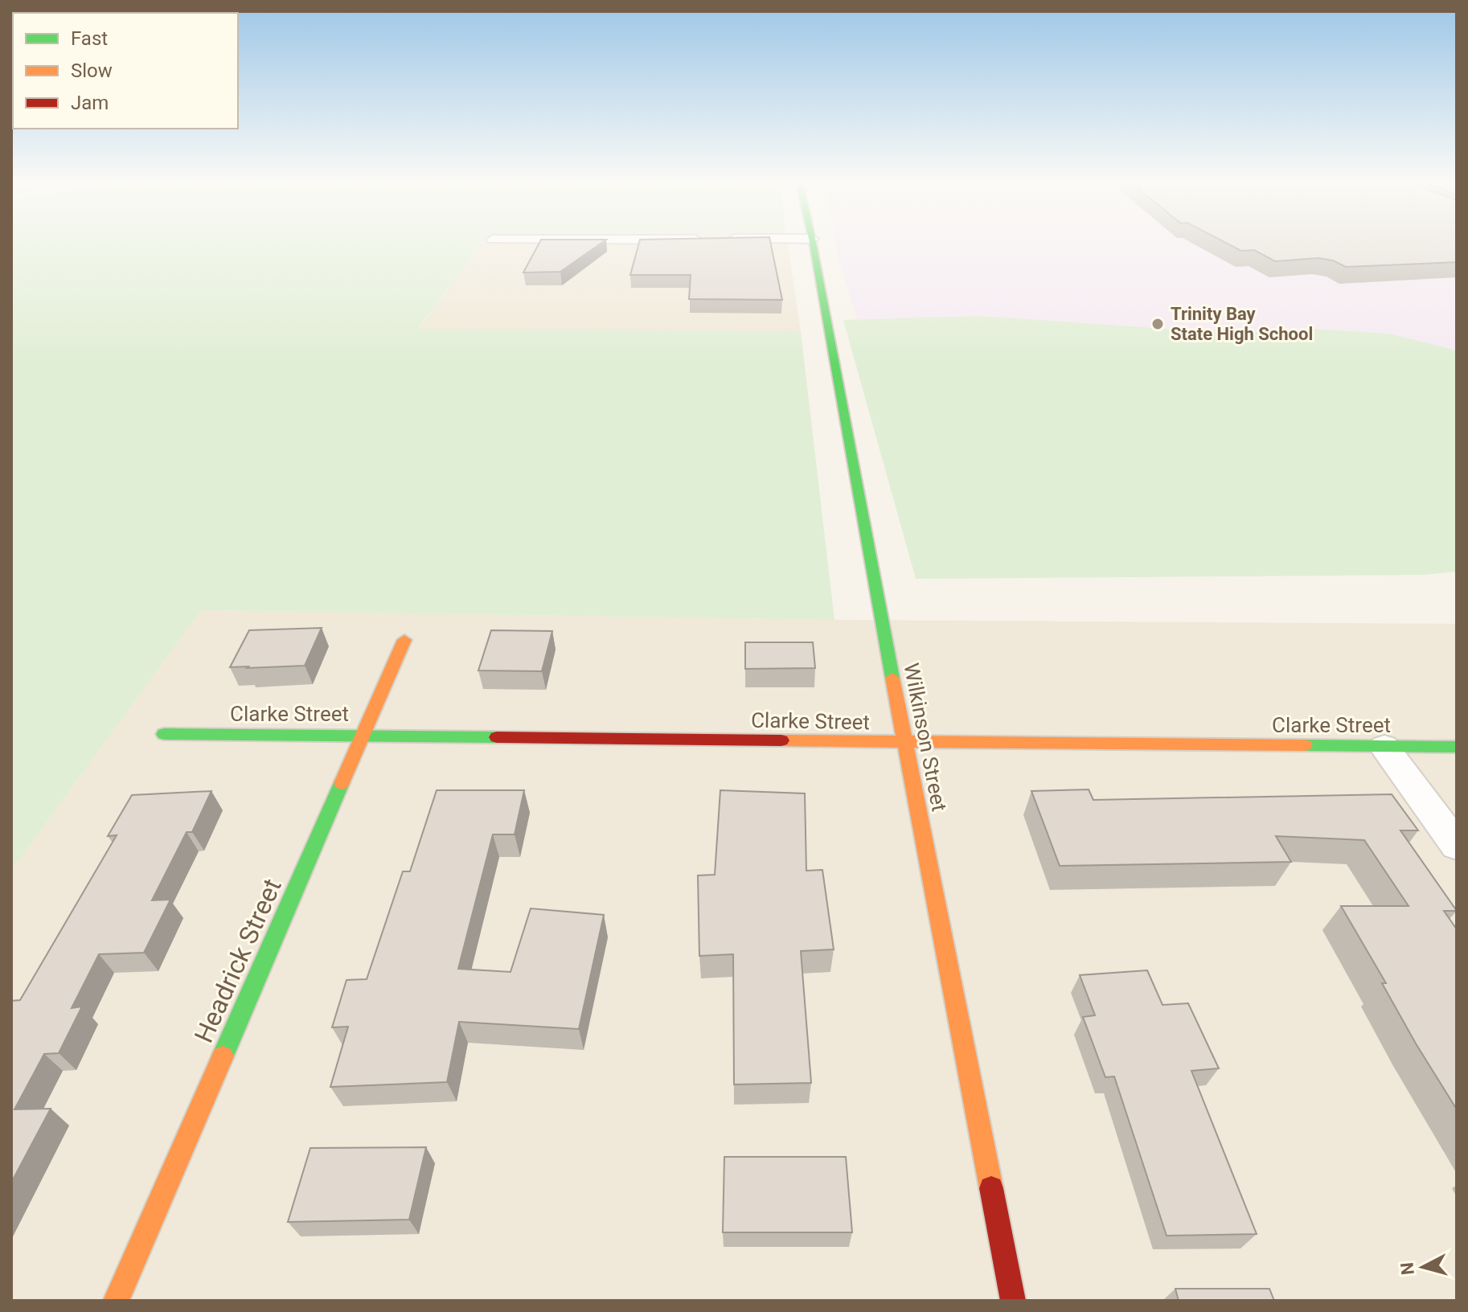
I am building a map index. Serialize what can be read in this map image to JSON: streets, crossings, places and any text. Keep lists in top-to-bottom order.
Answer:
{
  "streets": {
    "street": ["Clarke Street", "Wilkinson Street", "Headrick Street"]
  },
  "crossings": [
    ["Clarke Street", "Wilkinson Street"],
    ["Clarke Street", "Headrick Street"]
  ],
  "places": ["Trinity Bay State High School"],
  "legend": ["Fast", "Slow", "Jam"],
  "north": "left"
}
